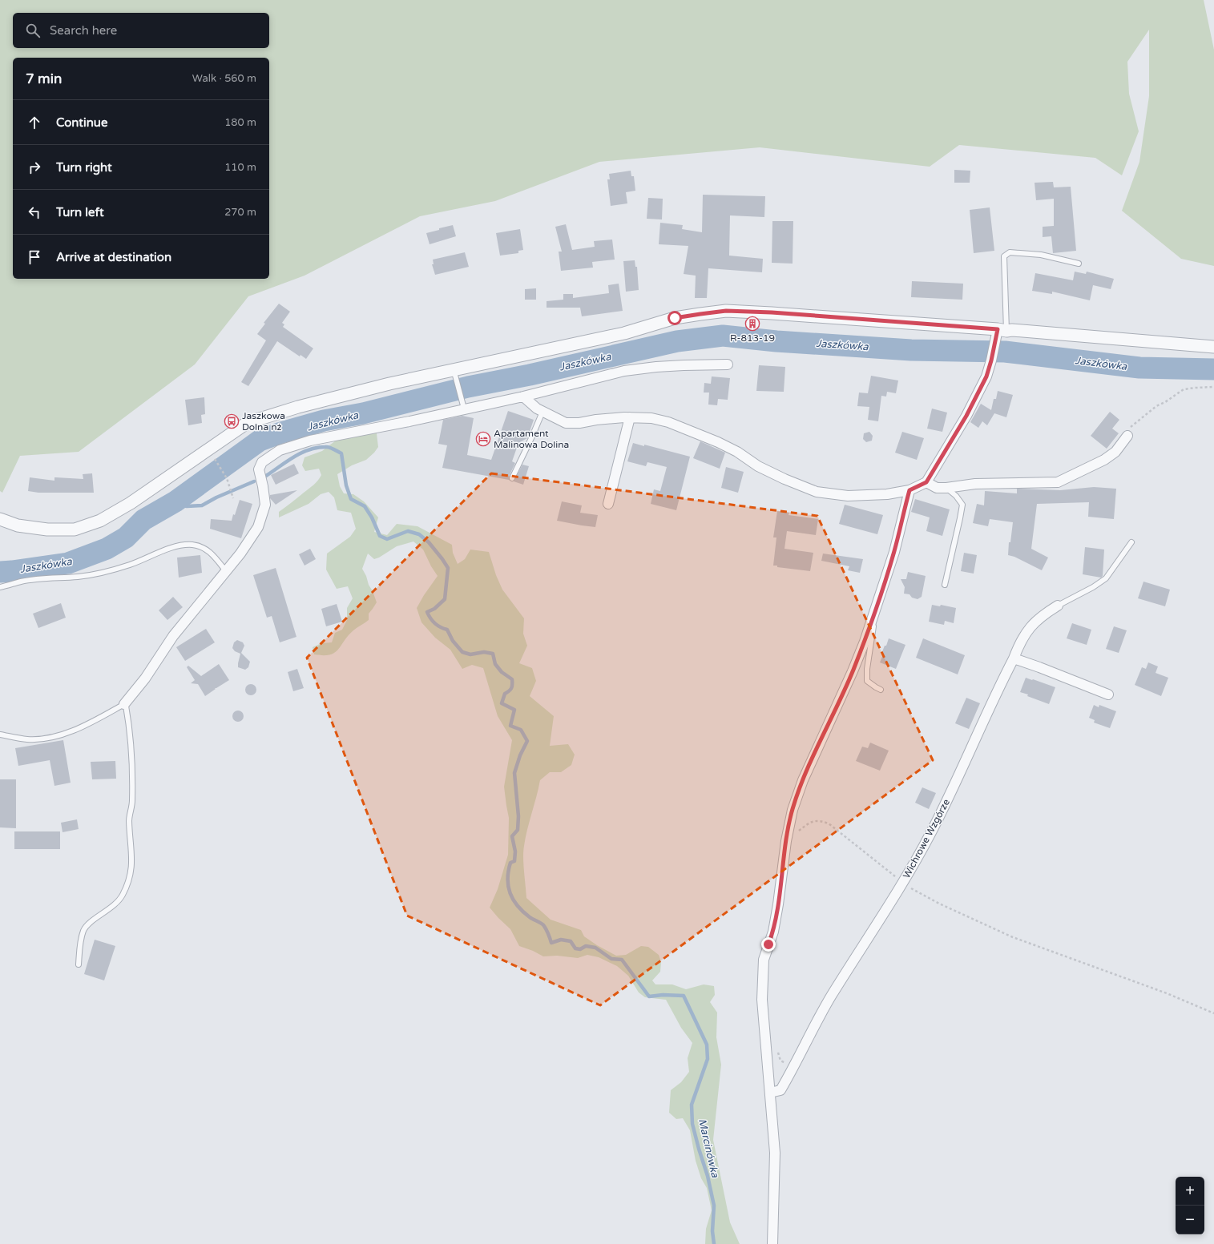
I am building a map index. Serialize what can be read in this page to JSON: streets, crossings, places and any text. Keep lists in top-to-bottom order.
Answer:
{
  "streets": {
    "street": ["Wichrowe Wzgórze"]
  },
  "water": ["Jaszkówka", "Marcinówka"],
  "places": {
    "building": ["R-813-19"],
    "bus stop": ["Jaszkowa Dolna nż"],
    "hotel": ["Apartament Malinowa Dolina"]
  },
  "page": {
    "search": "Search here",
    "heading": ["7 min", "Walk · 560 m"],
    "list": [
      ["Continue", "180 m"],
      ["Turn right", "110 m"],
      ["Turn left", "270 m"],
      "Arrive at destination"
    ],
    "map_buttons": ["+", "−"]
  }
}
